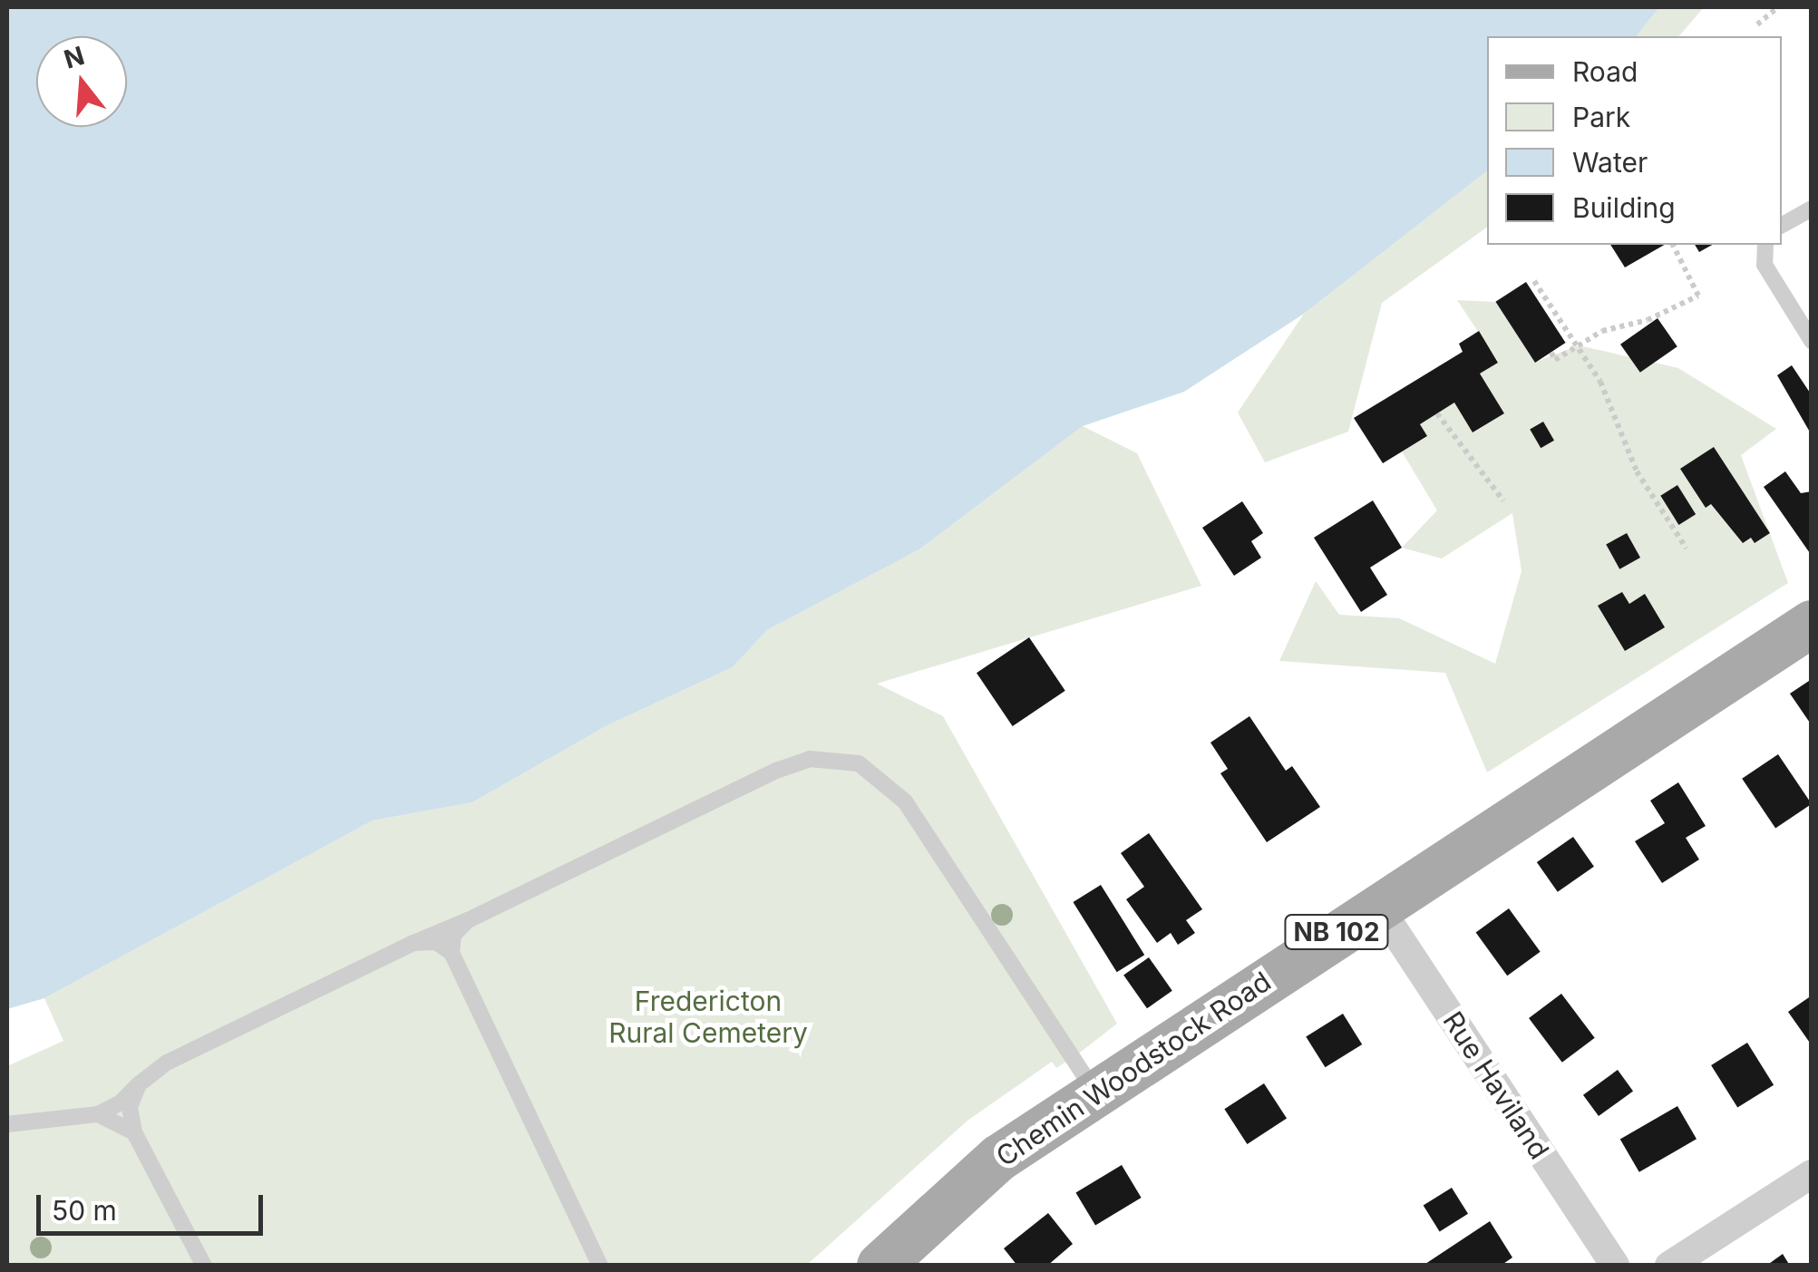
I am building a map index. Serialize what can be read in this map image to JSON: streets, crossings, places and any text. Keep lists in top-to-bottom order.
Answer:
{
  "streets": {
    "main road": ["NB 102", "Chemin Woodstock Road"],
    "street": ["Rue Haviland"]
  },
  "crossings": [
    ["Chemin Woodstock Road", "Rue Haviland"]
  ],
  "parks": ["Fredericton Rural Cemetery"],
  "legend": [
    "Road",
    "Park",
    "Water",
    "Building"
  ],
  "scale_bar": "50 m",
  "north": "top"
}
